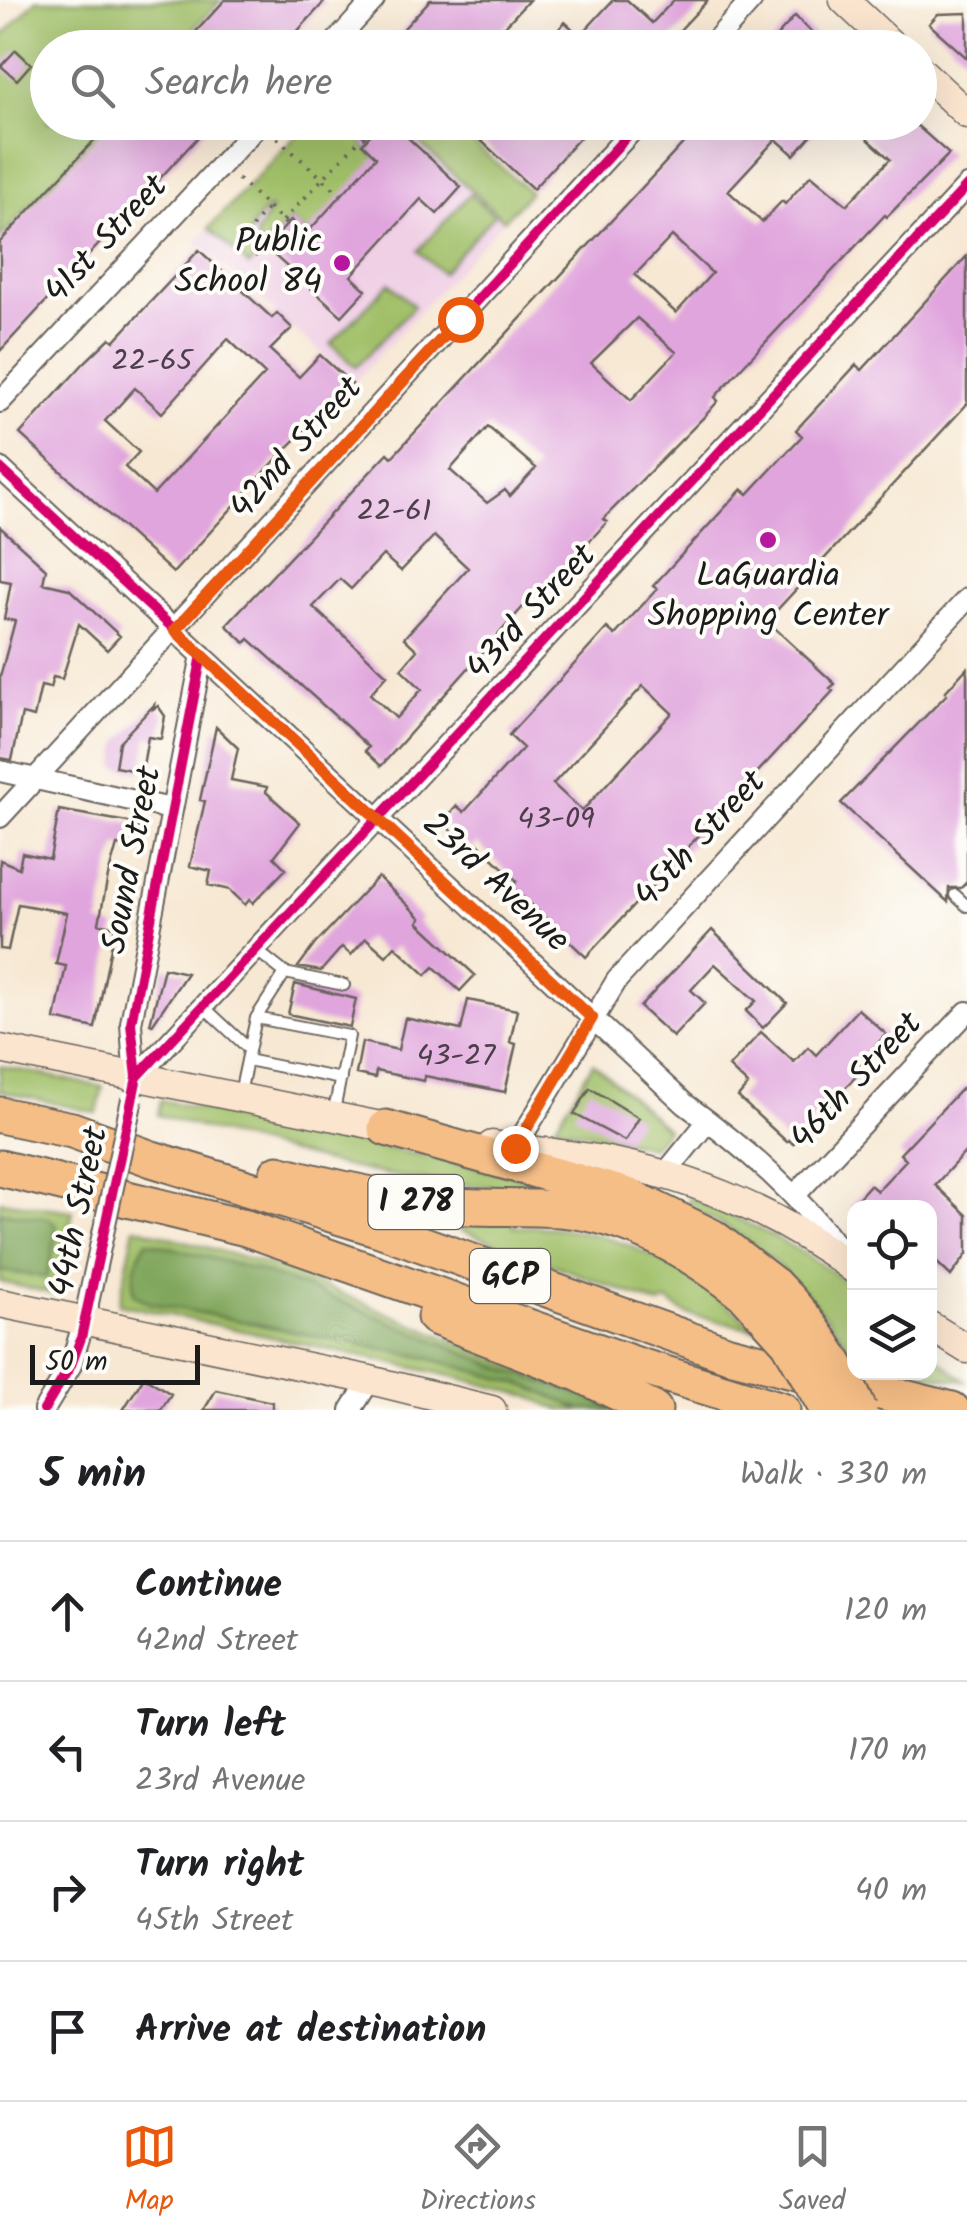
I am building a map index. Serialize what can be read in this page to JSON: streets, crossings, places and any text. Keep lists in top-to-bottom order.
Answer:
{
  "streets": {
    "highway": ["I 278", "GCP"],
    "street": [
      "41st Street",
      "42nd Street",
      "43rd Street",
      "45th Street",
      "Sound Street",
      "23rd Avenue",
      "46th Street",
      "44th Street"
    ]
  },
  "crossings": [
    ["42nd Street", "23rd Avenue"],
    ["43rd Street", "Sound Street"],
    ["43rd Street", "23rd Avenue"],
    ["43rd Street", "44th Street"],
    ["45th Street", "23rd Avenue"],
    ["Sound Street", "23rd Avenue"],
    ["Sound Street", "44th Street"],
    ["23rd Avenue", "46th Street"],
    ["I 278", "GCP"]
  ],
  "places": ["Public School 84", "LaGuardia Shopping Center"],
  "house_numbers": [
    "22-65",
    "22-61",
    "43-09",
    "43-27"
  ],
  "scale_bar": "50 m",
  "page": {
    "search": "Search here",
    "scale": "50 m",
    "heading": ["5 min", "Walk · 330 m"],
    "list": [
      ["Continue", "42nd Street", "120 m"],
      ["Turn left", "23rd Avenue", "170 m"],
      ["Turn right", "45th Street", "40 m"],
      "Arrive at destination"
    ],
    "nav": ["Map", "Directions", "Saved"]
  }
}
